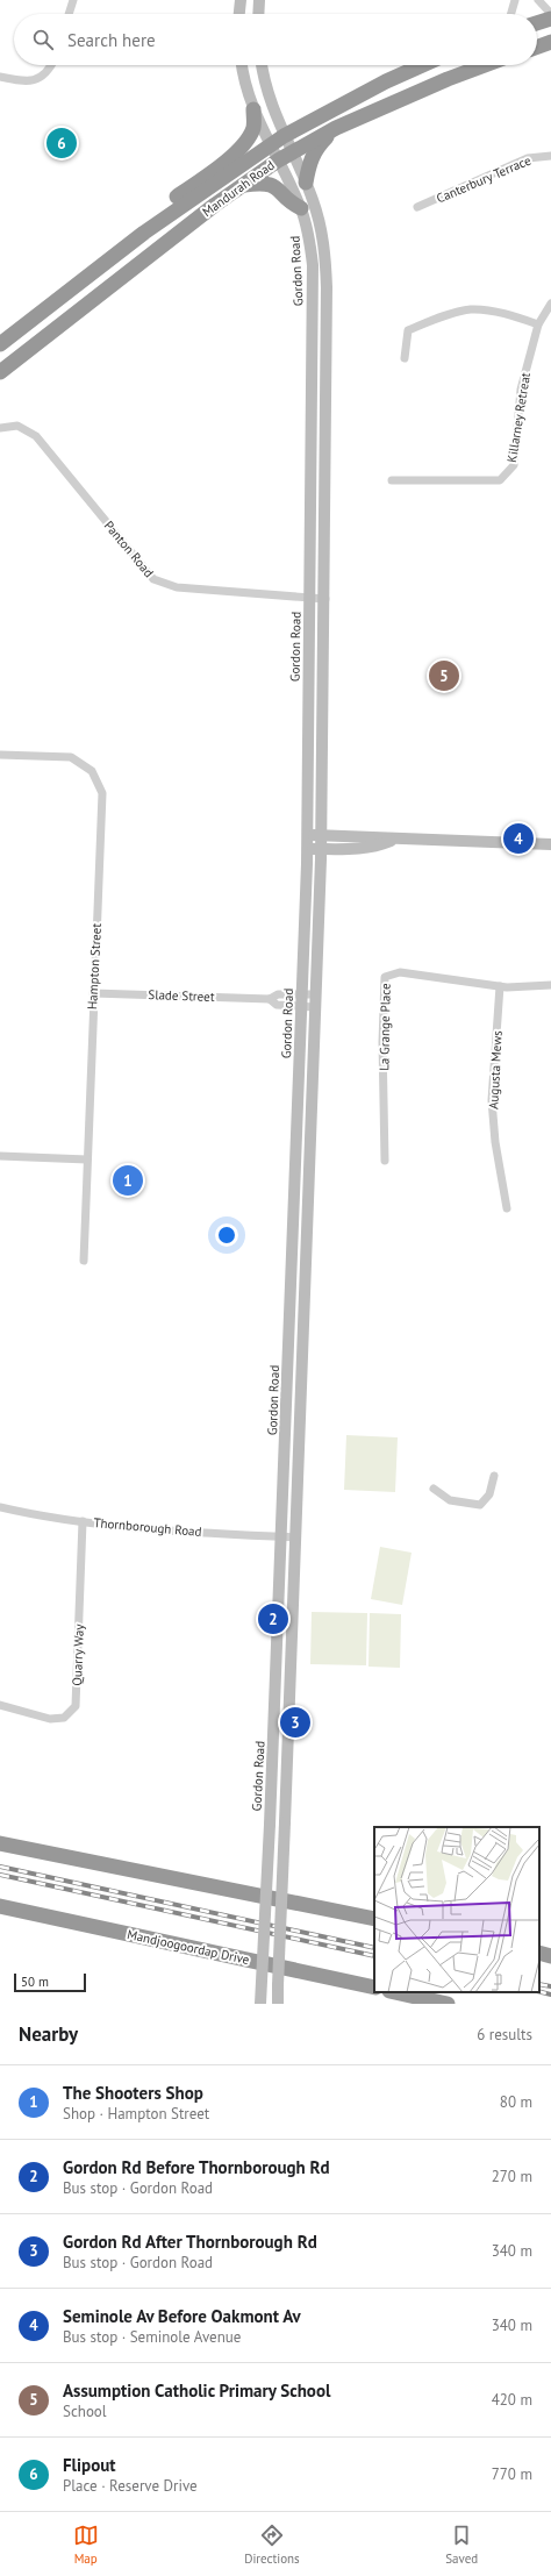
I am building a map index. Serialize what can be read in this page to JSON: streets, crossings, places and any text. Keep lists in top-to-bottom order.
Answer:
{
  "streets": {
    "highway": ["Mandurah Road", "Mandjoogoordap Drive"],
    "main road": ["Gordon Road"],
    "street": [
      "Canterbury Terrace",
      "Killarney Retreat",
      "Panton Road",
      "Hampton Street",
      "Slade Street",
      "La Grange Place",
      "Augusta Mews",
      "Thornborough Road",
      "Quarry Way"
    ]
  },
  "crossings": [
    ["Mandurah Road", "Gordon Road"],
    ["Gordon Road", "Panton Road"],
    ["Gordon Road", "Slade Street"],
    ["Gordon Road", "Thornborough Road"],
    ["Hampton Street", "Slade Street"],
    ["La Grange Place", "Augusta Mews"],
    ["Thornborough Road", "Quarry Way"]
  ],
  "scale_bar": "50 m",
  "page": {
    "search": "Search here",
    "pins": [
      "6",
      "5",
      "4",
      "1",
      "2",
      "3"
    ],
    "scale": "50 m",
    "heading": ["Nearby", "6 results"],
    "list": [
      {
        "mark": "1",
        "name": "The Shooters Shop",
        "note": "Shop · Hampton Street",
        "value": "80 m"
      },
      {
        "mark": "2",
        "name": "Gordon Rd Before Thornborough Rd",
        "note": "Bus stop · Gordon Road",
        "value": "270 m"
      },
      {
        "mark": "3",
        "name": "Gordon Rd After Thornborough Rd",
        "note": "Bus stop · Gordon Road",
        "value": "340 m"
      },
      {
        "mark": "4",
        "name": "Seminole Av Before Oakmont Av",
        "note": "Bus stop · Seminole Avenue",
        "value": "340 m"
      },
      {
        "mark": "5",
        "name": "Assumption Catholic Primary School",
        "note": "School",
        "value": "420 m"
      },
      {
        "mark": "6",
        "name": "Flipout",
        "note": "Place · Reserve Drive",
        "value": "770 m"
      }
    ],
    "nav": ["Map", "Directions", "Saved"]
  }
}
